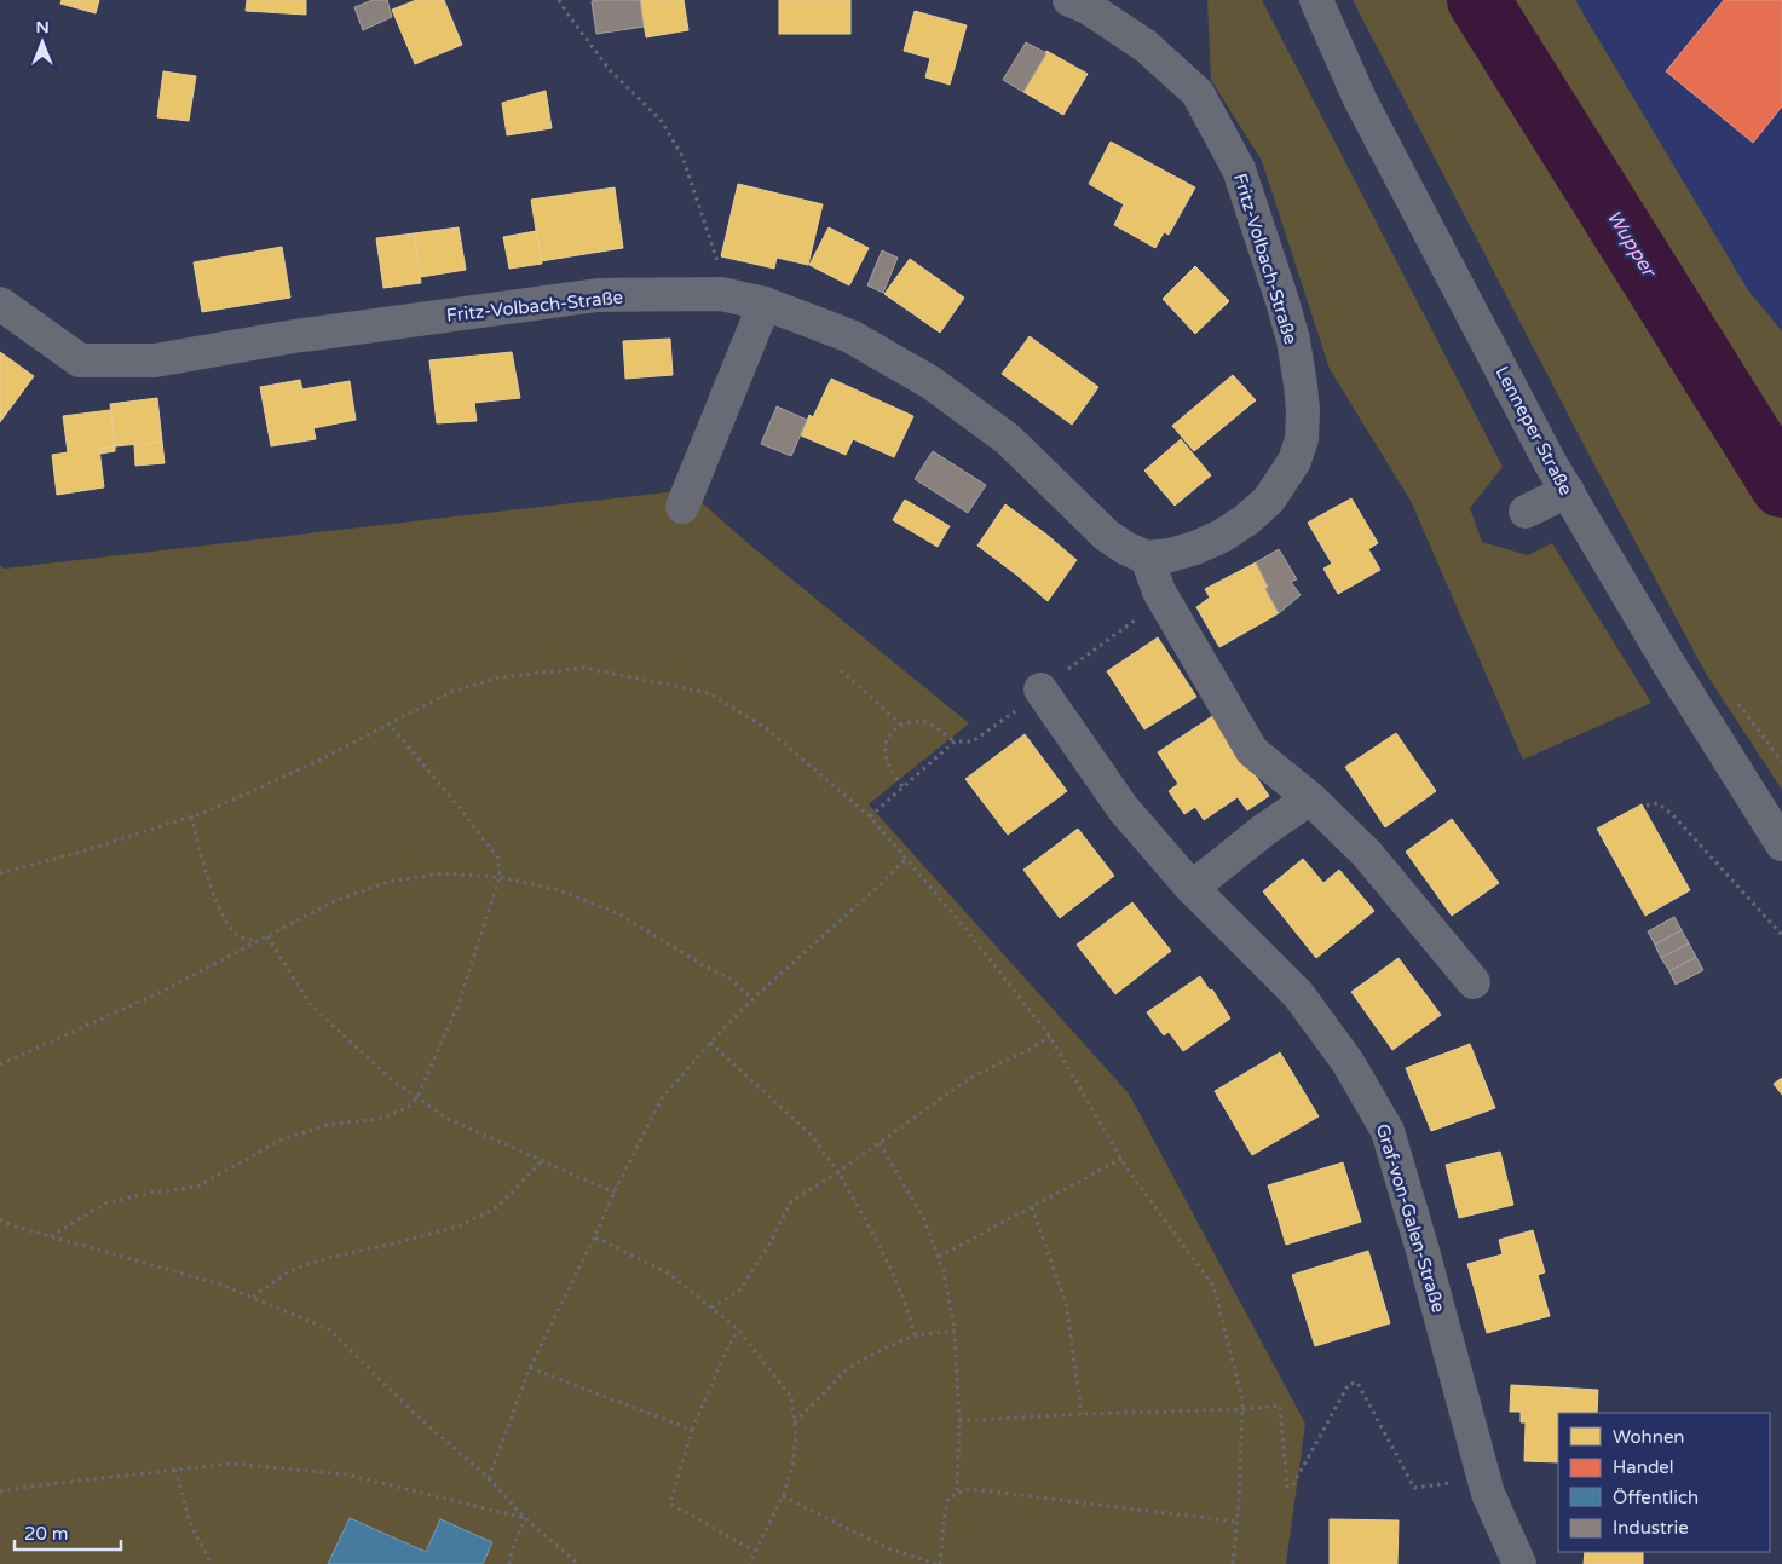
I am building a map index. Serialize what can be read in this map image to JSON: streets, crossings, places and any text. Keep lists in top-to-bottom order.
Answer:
{
  "streets": {
    "street": ["Fritz-Volbach-Straße", "Lenneper Straße", "Graf-von-Galen-Straße"]
  },
  "water": ["Wupper"],
  "legend": [
    "Wohnen",
    "Handel",
    "Öffentlich",
    "Industrie"
  ],
  "scale_bar": "20 m",
  "north": "top"
}
